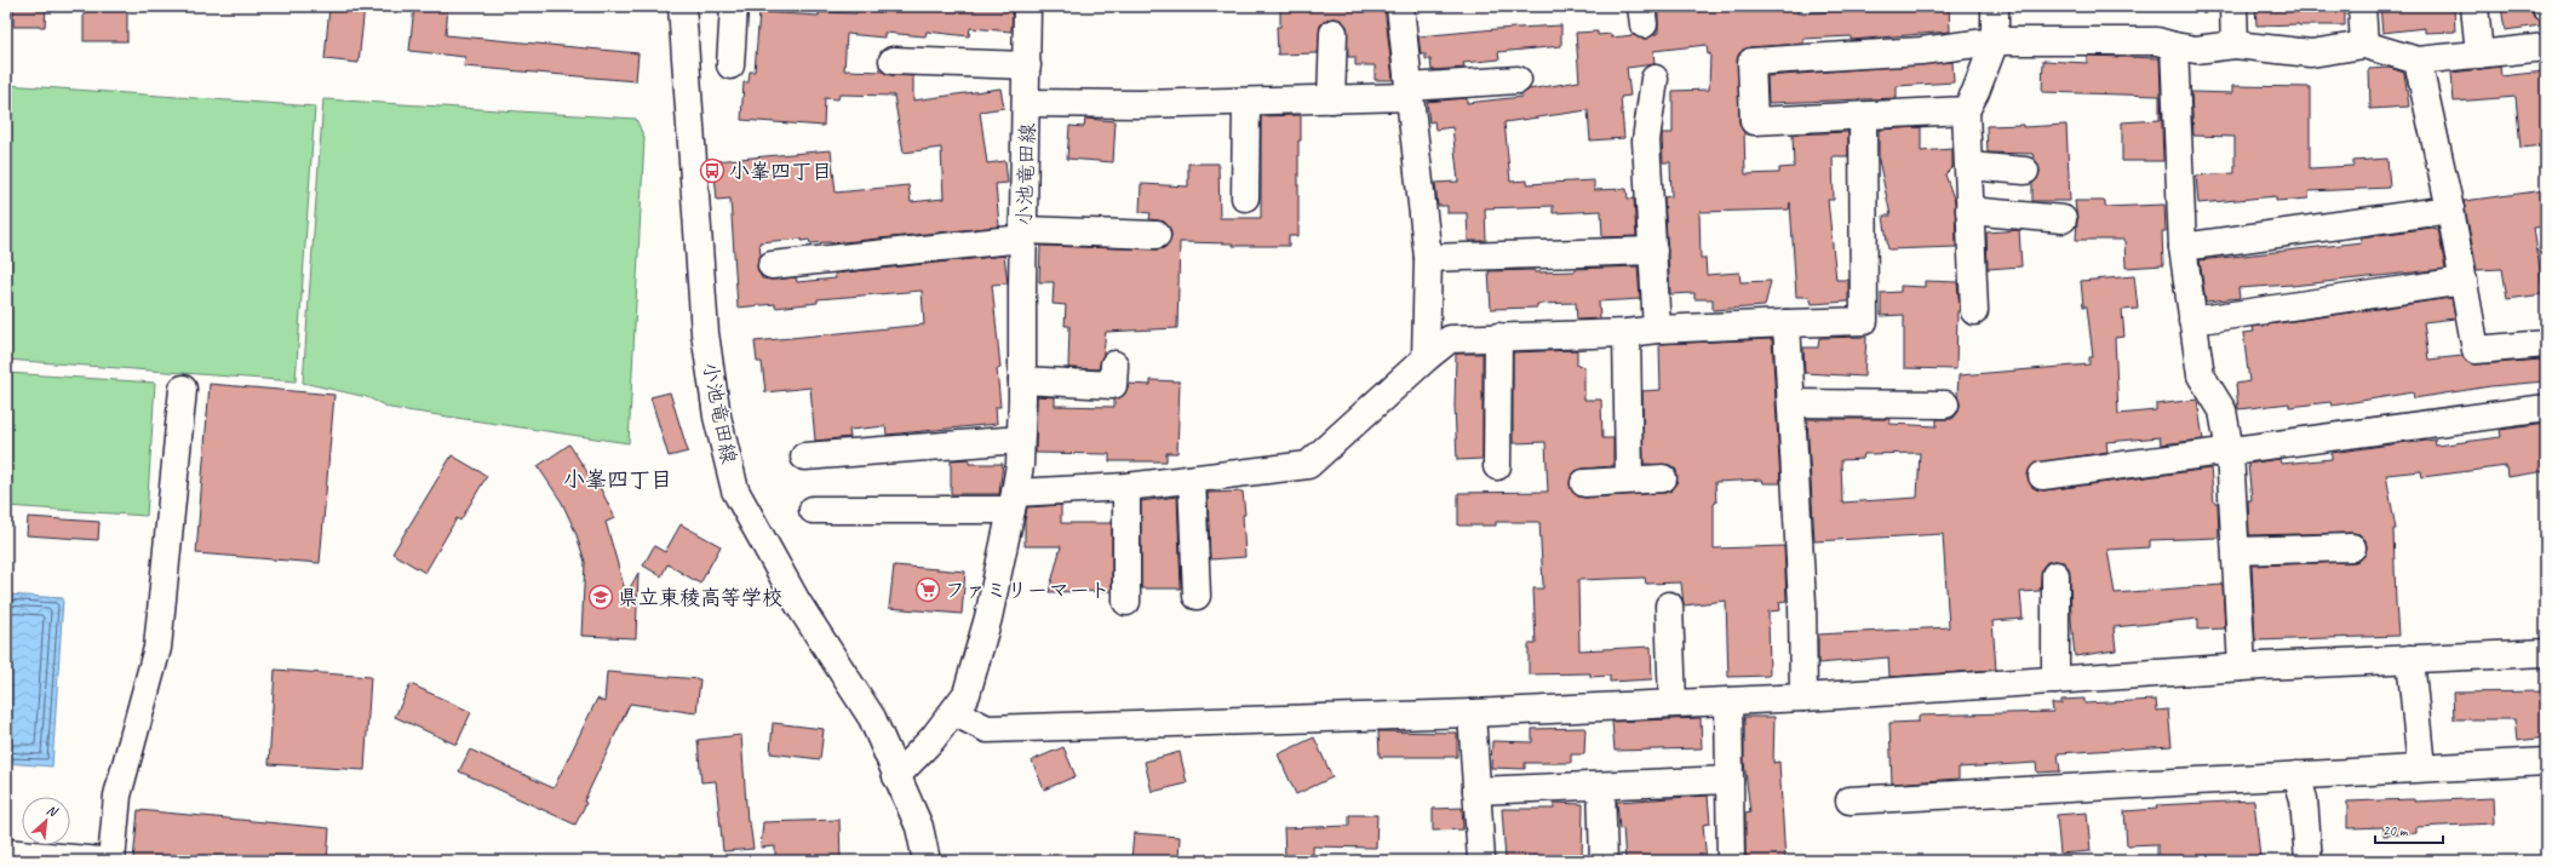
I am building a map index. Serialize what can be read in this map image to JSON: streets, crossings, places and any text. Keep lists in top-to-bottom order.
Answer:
{
  "streets": {
    "street": ["小池竜田線"]
  },
  "districts": ["小峯四丁目"],
  "places": {
    "bus stop": ["小峯四丁目"],
    "supermarket": ["ファミリーマート"],
    "school or university": ["県立東稜高等学校"]
  },
  "scale_bar": "20 m",
  "north": "top right"
}
